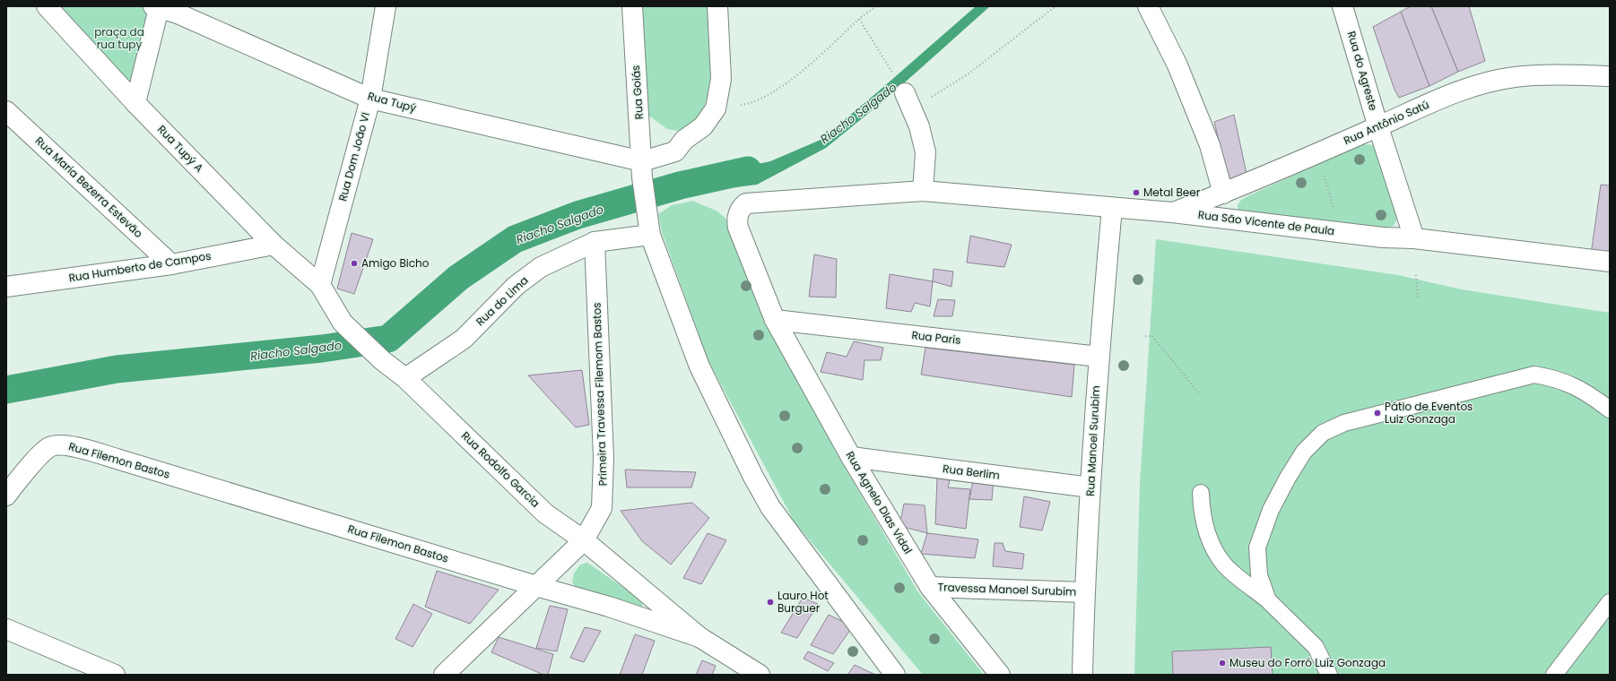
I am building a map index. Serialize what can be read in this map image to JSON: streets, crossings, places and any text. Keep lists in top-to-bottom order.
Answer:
{
  "streets": {
    "street": [
      "Rua do Agreste",
      "Rua Goiás",
      "Rua Tupý",
      "Rua Antônio Satú",
      "Rua Tupý A",
      "Rua Dom João VI",
      "Rua Maria Bezerra Estevão",
      "Rua São Vicente de Paula",
      "Rua Humberto de Campos",
      "Rua do Lima",
      "Rua Paris",
      "Primeira Travessa Filemom Bastos",
      "Rua Manoel Surubim",
      "Rua Filemon Bastos",
      "Rua Rodolfo Garcia",
      "Rua Berlim",
      "Rua Agnelo DIas Vidal",
      "Travessa Manoel Surubim"
    ]
  },
  "crossings": [
    ["Rua do Agreste", "Rua Antônio Satú"],
    ["Rua do Agreste", "Rua São Vicente de Paula"],
    ["Rua Goiás", "Rua Tupý"],
    ["Rua Goiás", "Rua do Lima"],
    ["Rua Tupý", "Rua Dom João VI"],
    ["Rua Antônio Satú", "Rua São Vicente de Paula"],
    ["Rua Tupý A", "Rua Dom João VI"],
    ["Rua Tupý A", "Rua Humberto de Campos"],
    ["Rua Tupý A", "Rua Rodolfo Garcia"],
    ["Rua Dom João VI", "Rua Rodolfo Garcia"],
    ["Rua Maria Bezerra Estevão", "Rua Humberto de Campos"],
    ["Rua São Vicente de Paula", "Rua Manoel Surubim"],
    ["Rua São Vicente de Paula", "Rua Agnelo DIas Vidal"],
    ["Rua do Lima", "Primeira Travessa Filemom Bastos"],
    ["Rua do Lima", "Rua Rodolfo Garcia"],
    ["Rua Paris", "Rua Manoel Surubim"],
    ["Rua Paris", "Rua Agnelo DIas Vidal"],
    ["Primeira Travessa Filemom Bastos", "Rua Filemon Bastos"],
    ["Primeira Travessa Filemom Bastos", "Rua Rodolfo Garcia"],
    ["Rua Manoel Surubim", "Rua Berlim"],
    ["Rua Manoel Surubim", "Travessa Manoel Surubim"],
    ["Rua Filemon Bastos", "Rua Rodolfo Garcia"],
    ["Rua Berlim", "Rua Agnelo DIas Vidal"],
    ["Rua Agnelo DIas Vidal", "Travessa Manoel Surubim"]
  ],
  "water": ["Riacho Salgado"],
  "parks": ["praça da rua tupy"],
  "places": [
    "Metal Beer",
    "Amigo Bicho",
    "Pátio de Eventos Luiz Gonzaga",
    "Lauro Hot Burguer",
    "Museu do Forró Luíz Gonzaga"
  ]
}
